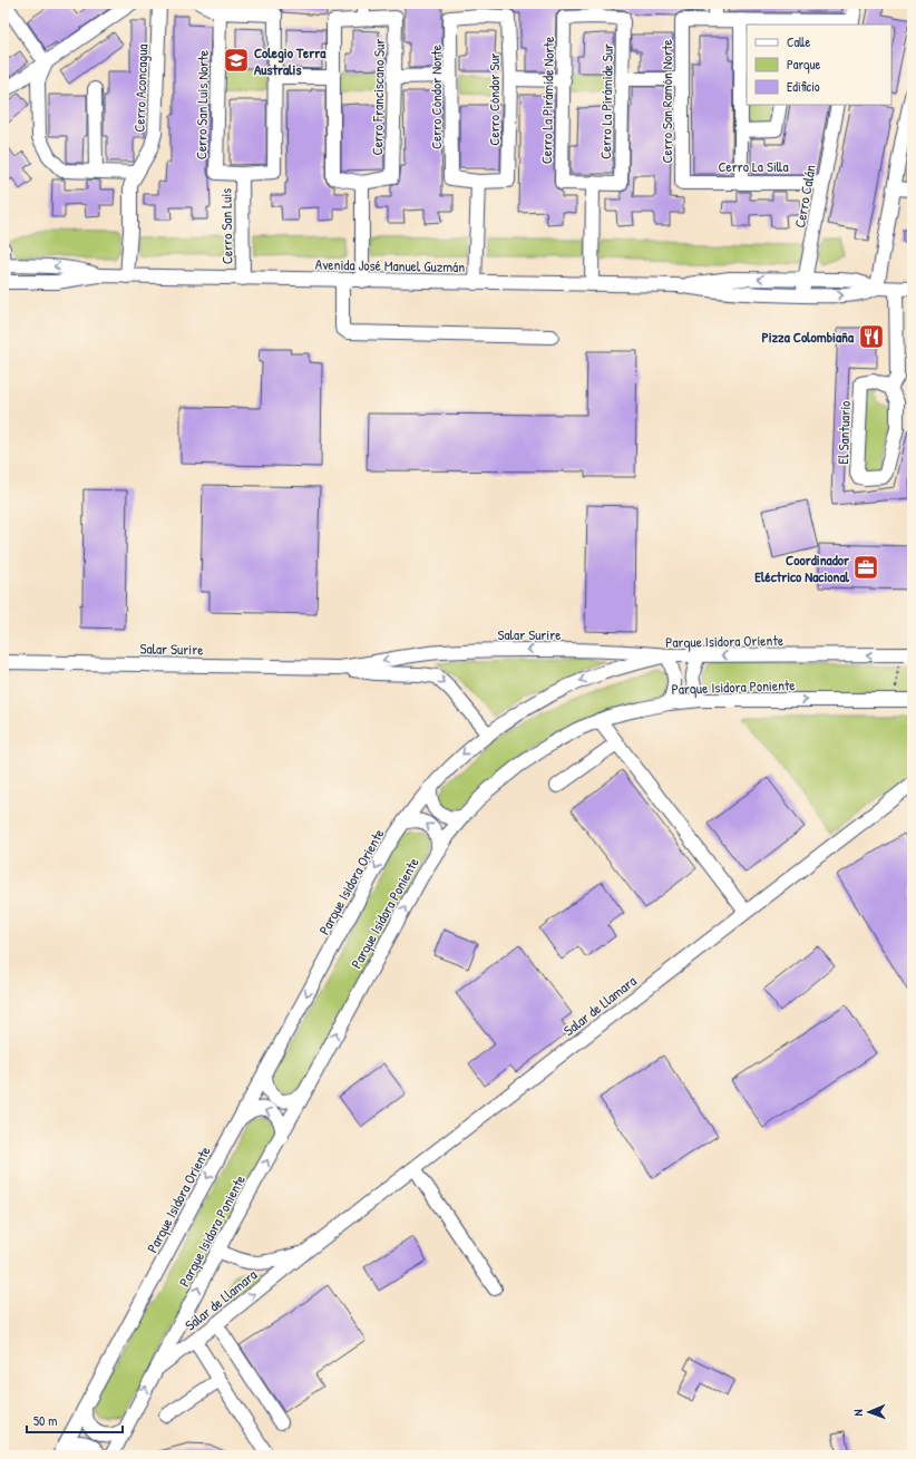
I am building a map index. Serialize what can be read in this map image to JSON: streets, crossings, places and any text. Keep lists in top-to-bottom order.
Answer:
{
  "streets": {
    "street": [
      "Cerro Aconcagua",
      "Cerro Franciscano Sur",
      "Cerro Cóndor Norte",
      "Cerro Cóndor Sur",
      "Cerro La Pirámide Norte",
      "Cerro La Pirámide Sur",
      "Cerro San Ramón Norte",
      "Cerro San Luis Norte",
      "Cerro La Silla",
      "Cerro Calán",
      "Cerro San Luis",
      "Avenida José Manuel Guzmán",
      "El Santuario",
      "Salar Surire",
      "Parque Isidora Oriente",
      "Parque Isidora Poniente",
      "Salar de Llamara"
    ]
  },
  "crossings": [
    ["Cerro Aconcagua", "Avenida José Manuel Guzmán"],
    ["Cerro Cóndor Norte", "Cerro Cóndor Sur"],
    ["Cerro La Pirámide Norte", "Cerro La Pirámide Sur"],
    ["Cerro San Ramón Norte", "Cerro La Silla"],
    ["Cerro San Luis Norte", "Cerro San Luis"],
    ["Cerro La Silla", "Cerro Calán"],
    ["Cerro Calán", "Avenida José Manuel Guzmán"],
    ["Cerro San Luis", "Avenida José Manuel Guzmán"],
    ["Salar Surire", "Parque Isidora Oriente"],
    ["Parque Isidora Poniente", "Salar de Llamara"]
  ],
  "one_way": ["Parque Isidora Oriente", "Parque Isidora Poniente"],
  "places": {
    "school or university": ["Colegio Terra Australis"],
    "restaurant": ["Pizza Colombiaña"],
    "office": ["Coordinador Eléctrico Nacional"]
  },
  "legend": ["Calle", "Parque", "Edificio"],
  "scale_bar": "50 m",
  "north": "left"
}
